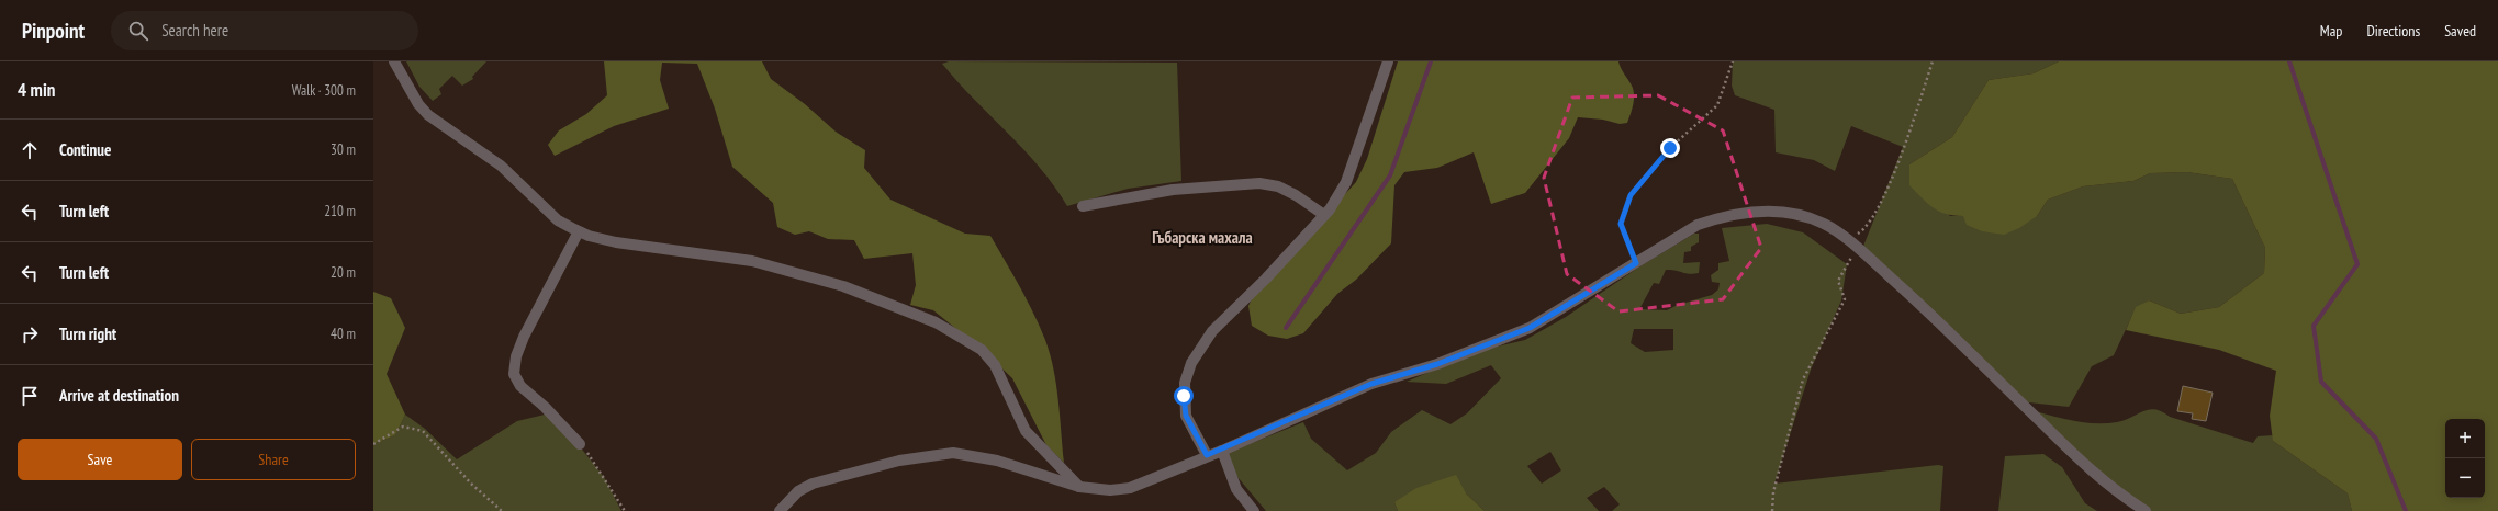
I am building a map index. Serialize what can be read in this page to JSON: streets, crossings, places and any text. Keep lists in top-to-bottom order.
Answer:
{
  "districts": ["Гъбарска махала"],
  "page": {
    "header": "Pinpoint",
    "search": "Search here",
    "nav": ["Map", "Directions", "Saved"],
    "heading": ["4 min", "Walk · 300 m"],
    "list": [
      ["Continue", "30 m"],
      ["Turn left", "210 m"],
      ["Turn left", "20 m"],
      ["Turn right", "40 m"],
      "Arrive at destination"
    ],
    "map_buttons": ["+", "−"],
    "buttons": ["Save", "Share"]
  }
}
